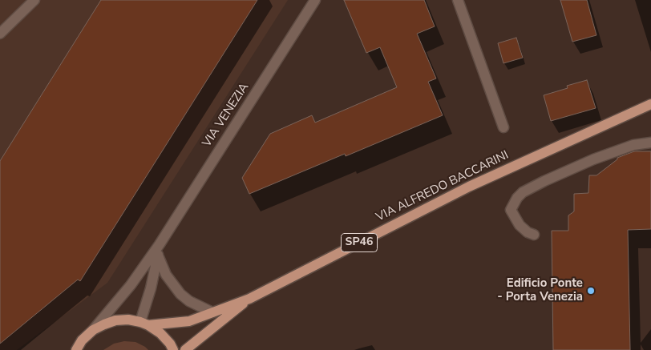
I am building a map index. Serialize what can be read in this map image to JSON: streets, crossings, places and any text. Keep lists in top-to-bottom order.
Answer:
{
  "streets": {
    "main road": ["VIA ALFREDO BACCARINI", "SP46"],
    "street": ["VIA VENEZIA"]
  },
  "crossings": [
    ["VIA VENEZIA", "VIA ALFREDO BACCARINI"],
    ["VIA VENEZIA", "SP46"],
    ["VIA ALFREDO BACCARINI", "SP46"]
  ],
  "places": ["Edificio Ponte - Porta Venezia"]
}
